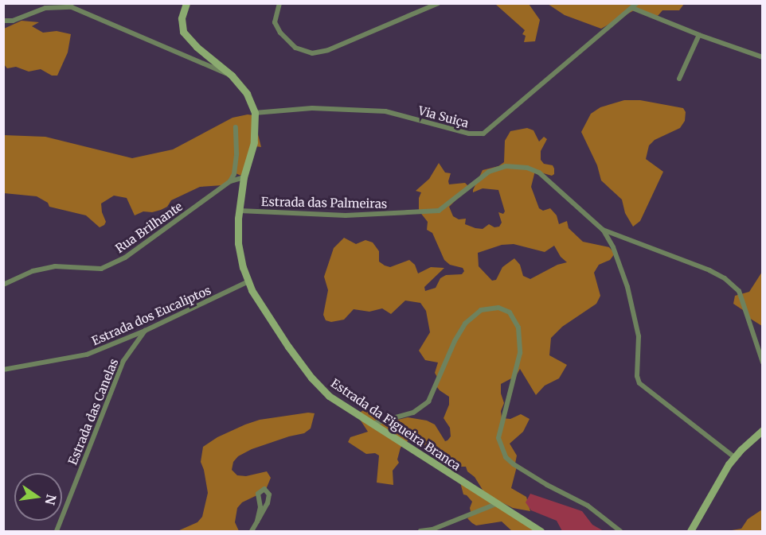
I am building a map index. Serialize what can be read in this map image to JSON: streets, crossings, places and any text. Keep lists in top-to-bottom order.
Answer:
{
  "streets": {
    "main road": ["Estrada da Figueira Branca"],
    "street": [
      "Via Suiça",
      "Estrada das Palmeiras",
      "Rua Brilhante",
      "Estrada dos Eucaliptos",
      "Estrada das Canelas"
    ]
  },
  "crossings": [
    ["Via Suiça", "Estrada da Figueira Branca"],
    ["Estrada das Palmeiras", "Estrada da Figueira Branca"],
    ["Rua Brilhante", "Estrada da Figueira Branca"],
    ["Estrada dos Eucaliptos", "Estrada das Canelas"],
    ["Estrada dos Eucaliptos", "Estrada da Figueira Branca"]
  ],
  "north": "right"
}
